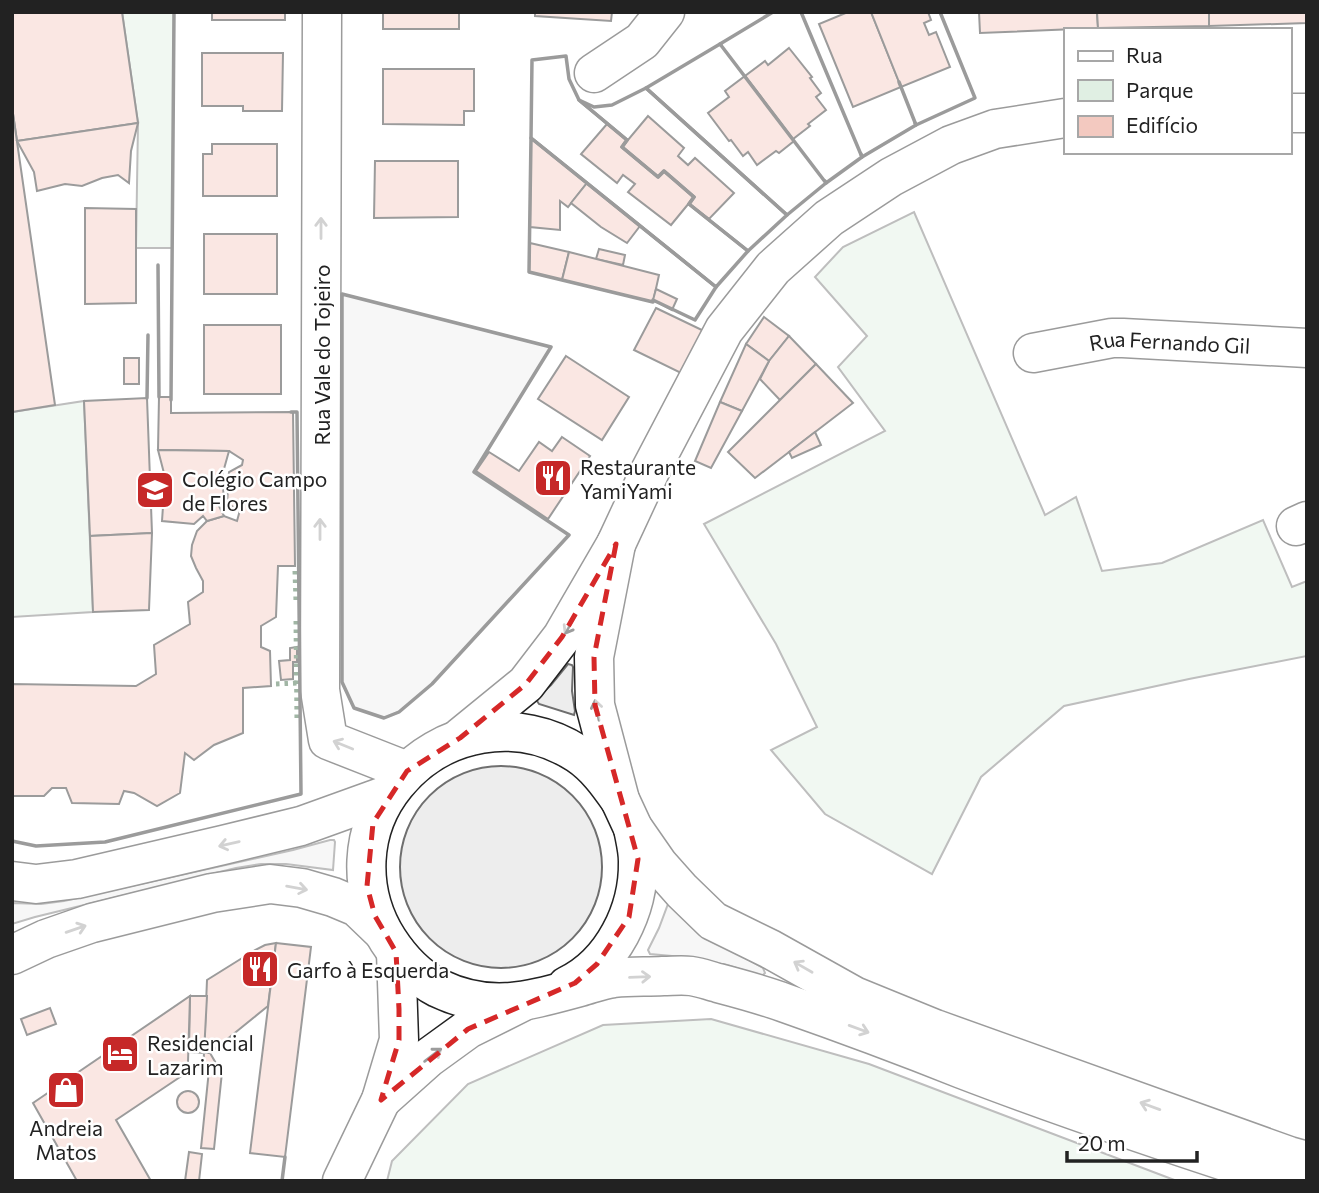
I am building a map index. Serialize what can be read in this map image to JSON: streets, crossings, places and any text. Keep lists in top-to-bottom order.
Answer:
{
  "streets": {
    "main road": ["Rua Fernando Gil", "Rua Vale do Tojeiro"]
  },
  "one_way": ["Rua Vale do Tojeiro"],
  "places": {
    "restaurant": ["Restaurante YamiYami", "Garfo à Esquerda"],
    "school or university": ["Colégio Campo de Flores"],
    "hotel": ["Residencial Lazarim"],
    "shop": ["Andreia Matos"]
  },
  "legend": ["Rua", "Parque", "Edifício"],
  "scale_bar": "20 m"
}
